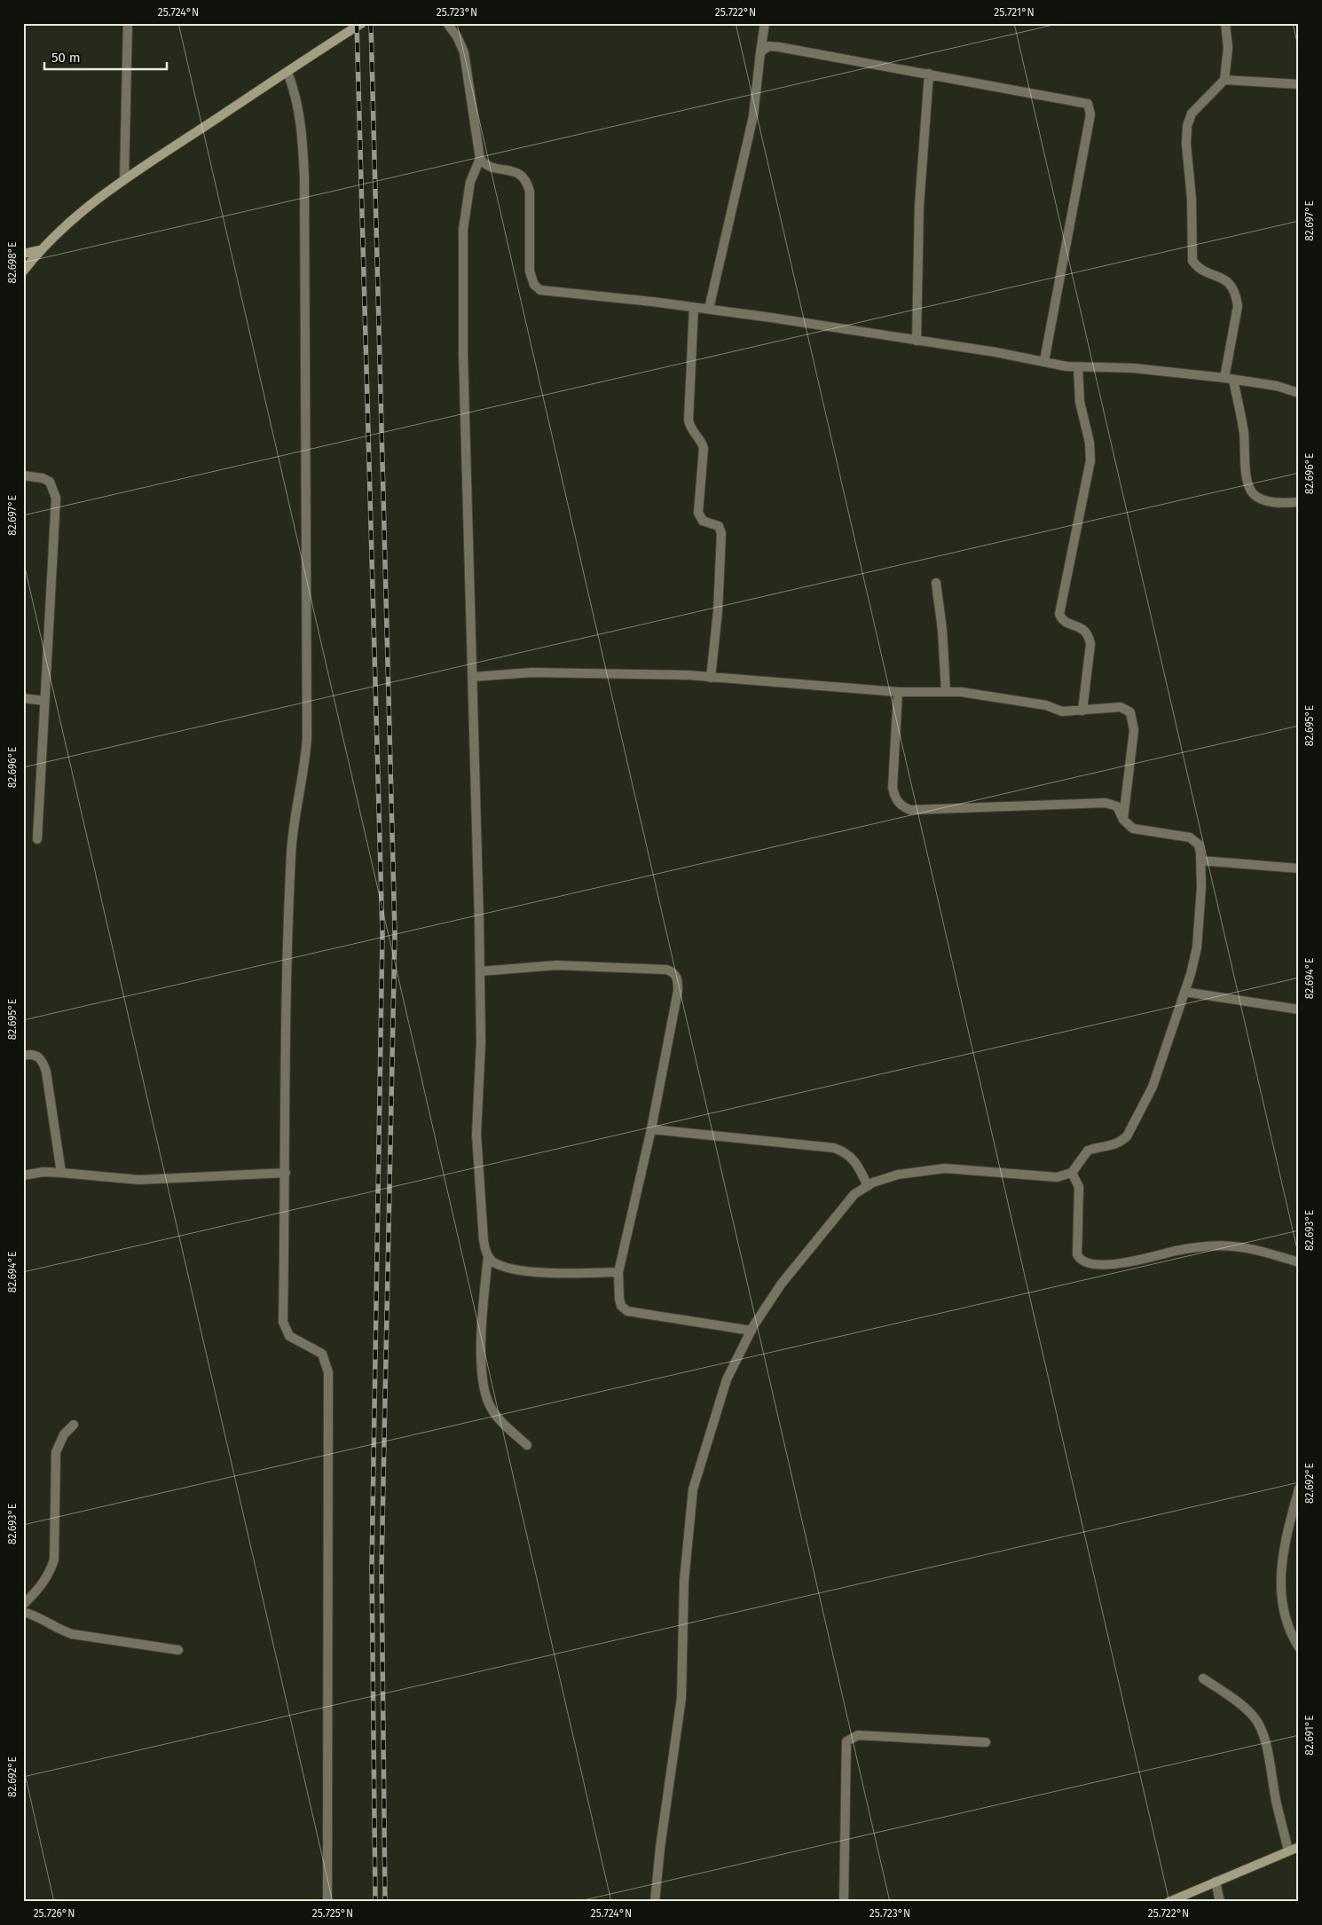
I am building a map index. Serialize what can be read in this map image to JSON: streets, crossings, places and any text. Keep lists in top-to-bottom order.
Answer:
{
  "scale_bar": "50 m",
  "coordinates": [
    "25.724°N",
    "25.723°N",
    "25.722°N",
    "25.721°N",
    "82.697°E",
    "82.698°E",
    "82.696°E",
    "82.695°E",
    "82.694°E",
    "82.693°E",
    "82.692°E",
    "82.691°E",
    "25.726°N",
    "25.725°N"
  ]
}
